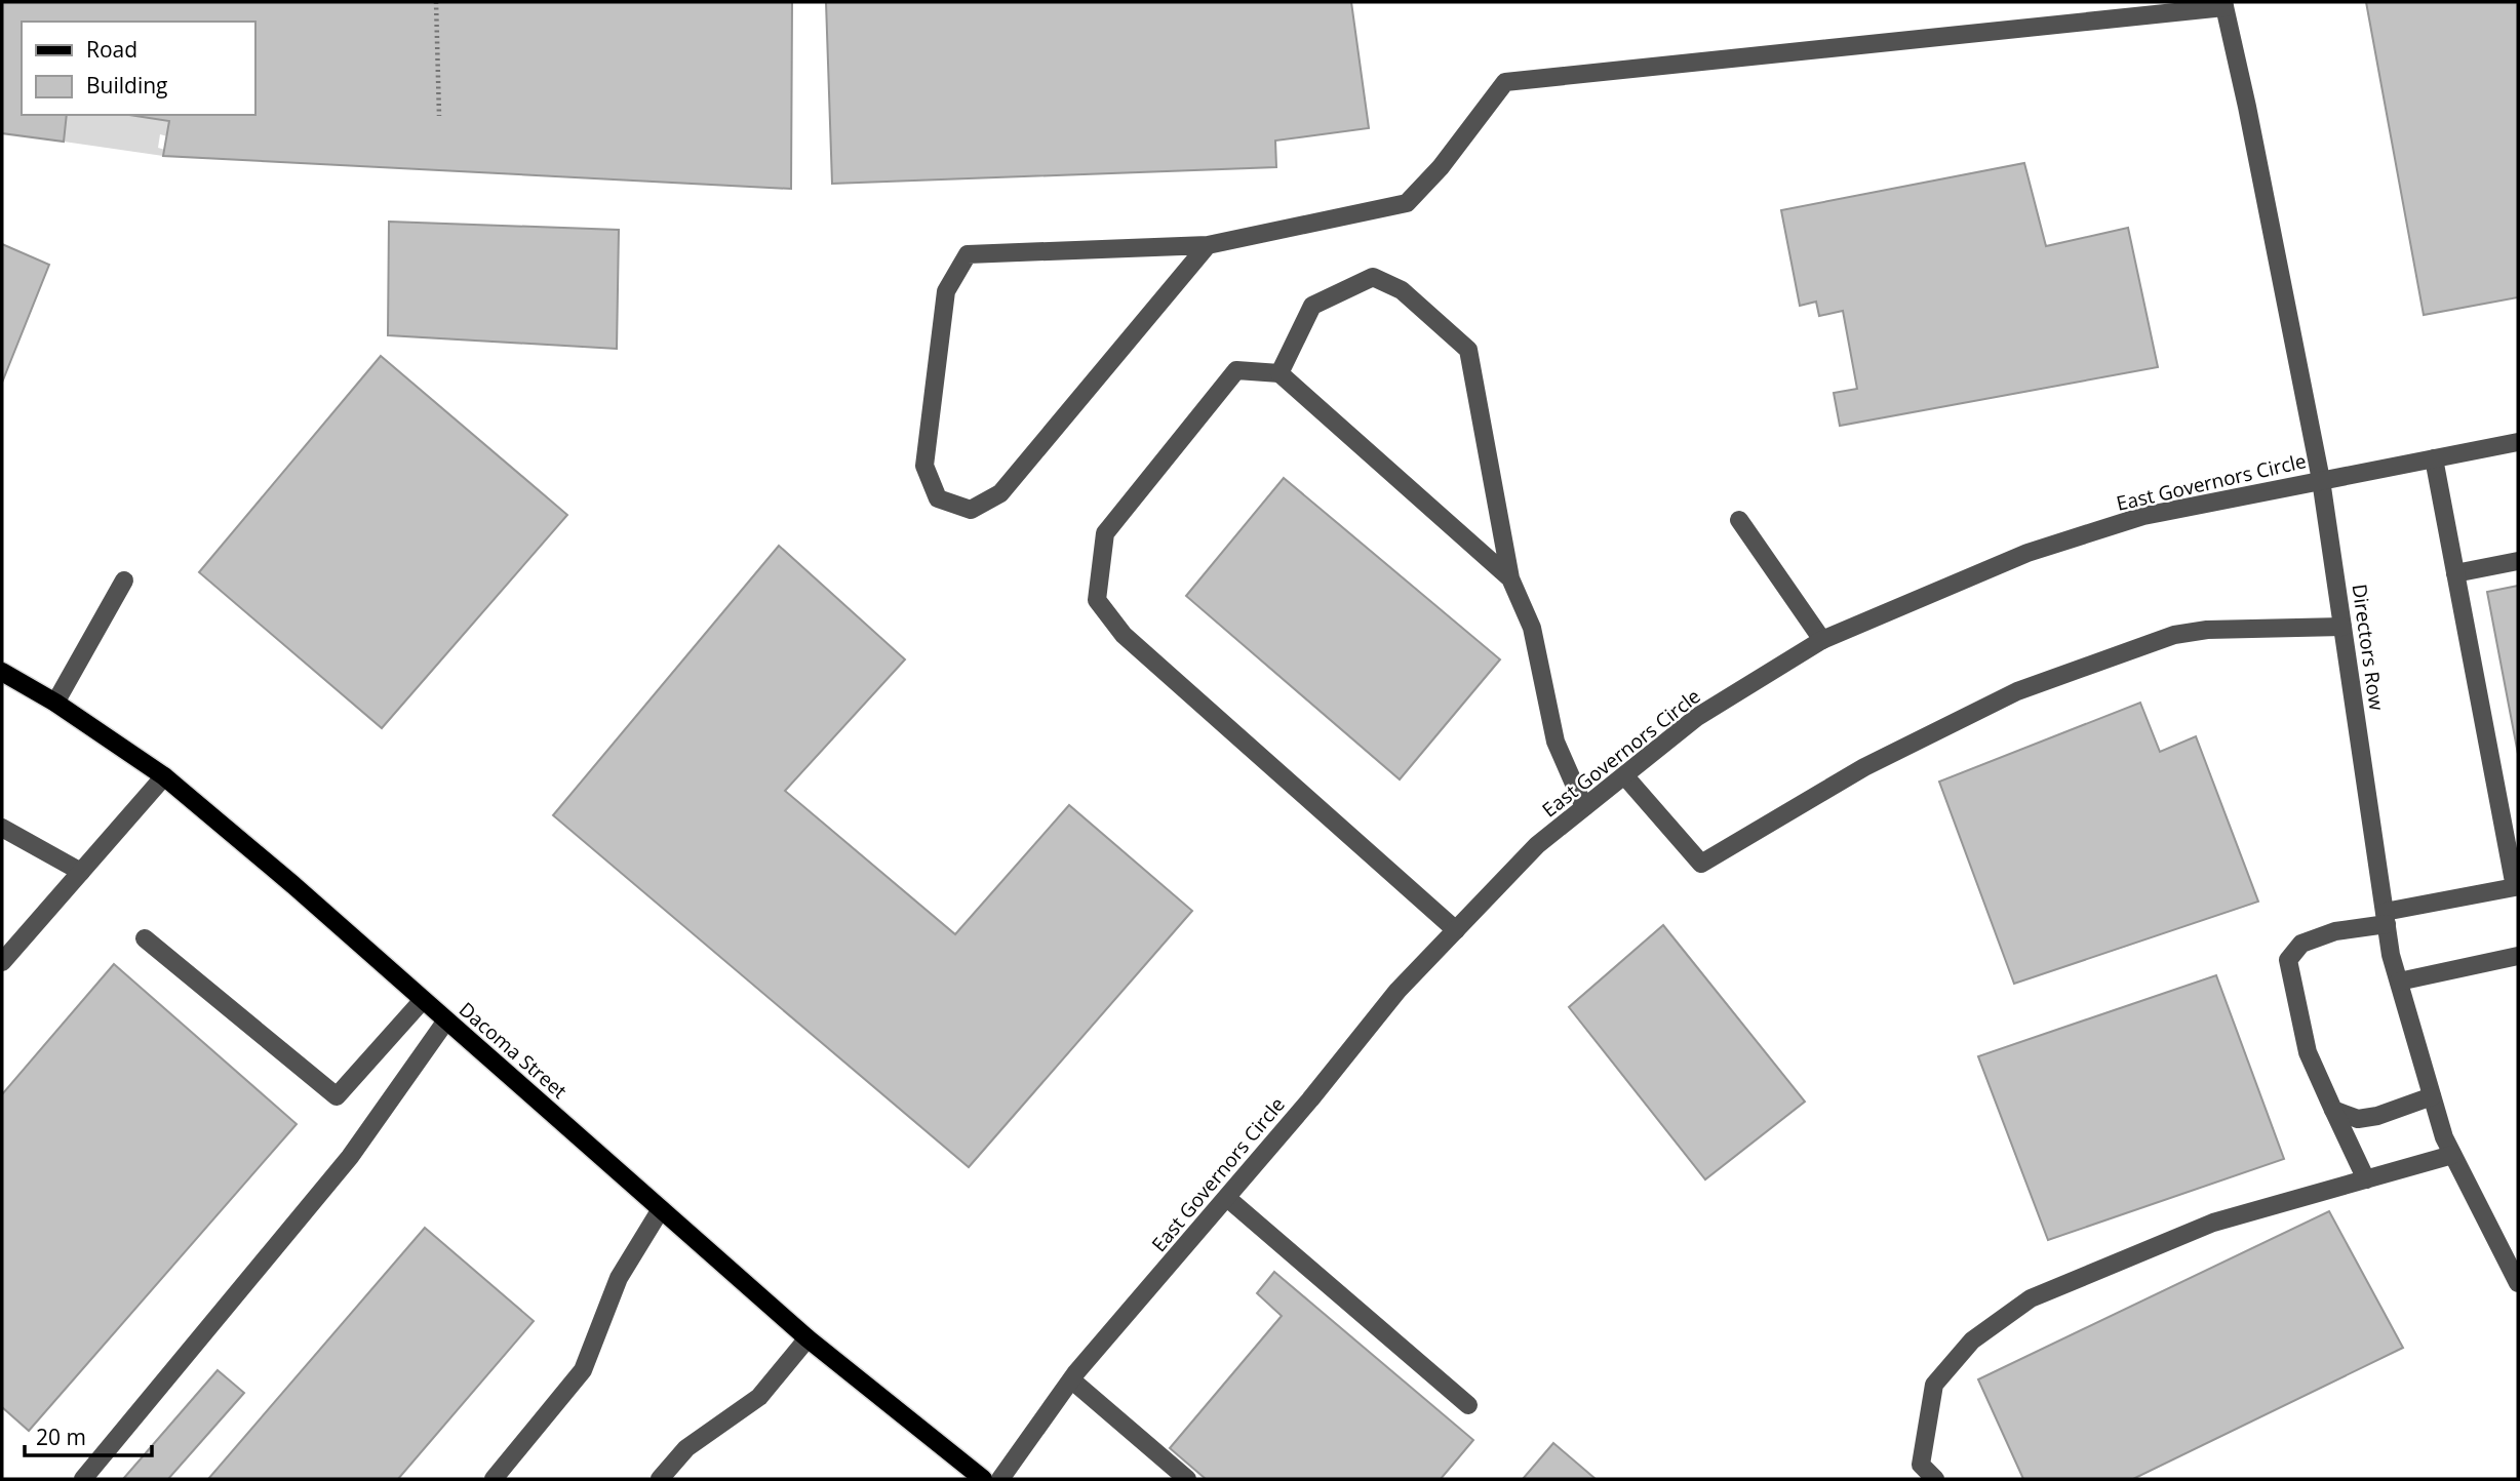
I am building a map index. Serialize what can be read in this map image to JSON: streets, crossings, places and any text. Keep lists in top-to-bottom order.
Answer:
{
  "streets": {
    "main road": ["Dacoma Street"],
    "street": ["East Governors Circle", "Directors Row"]
  },
  "crossings": [
    ["East Governors Circle", "Directors Row"]
  ],
  "legend": ["Road", "Building"],
  "scale_bar": "20 m"
}
